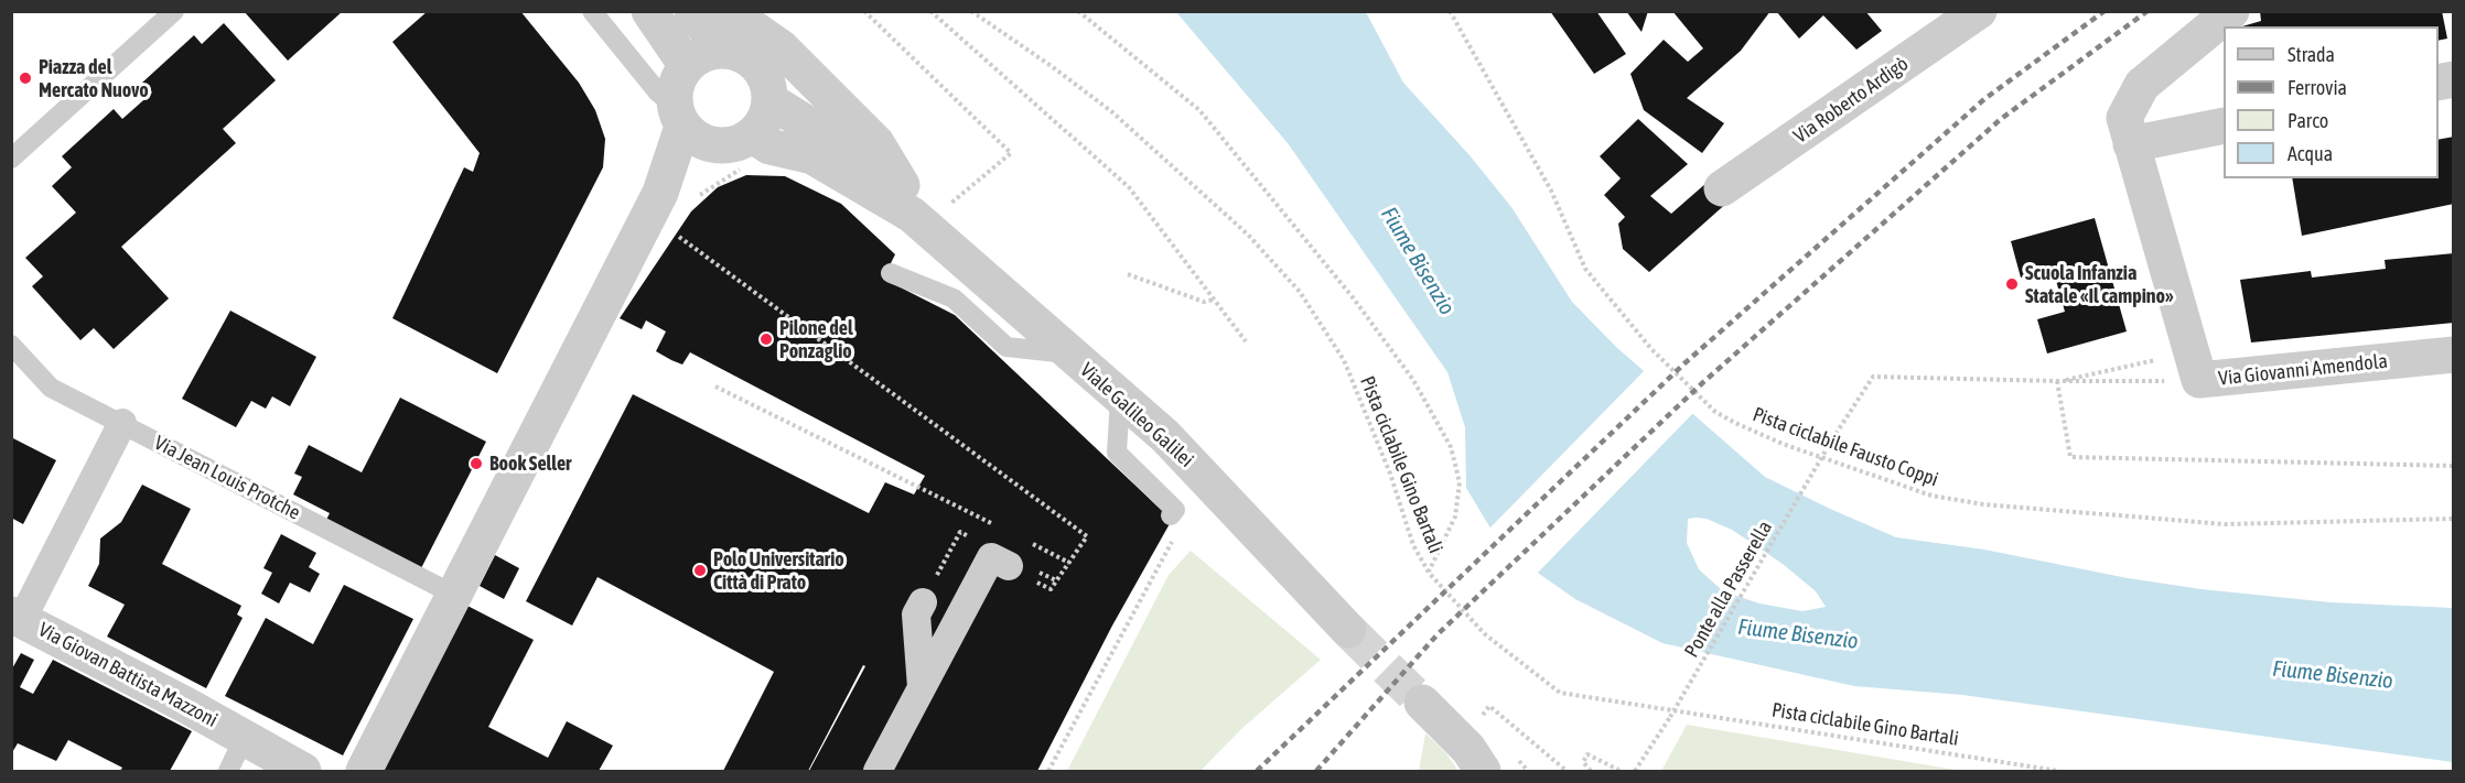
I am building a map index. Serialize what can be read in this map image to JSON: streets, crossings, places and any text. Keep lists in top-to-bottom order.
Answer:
{
  "streets": {
    "street": [
      "Via Roberto Ardigò",
      "Via Giovanni Amendola",
      "Viale Galileo Galilei",
      "Via Giovan Battista Mazzoni"
    ],
    "lane": ["Via Jean Louis Protche"],
    "path": ["Pista ciclabile Fausto Coppi", "Pista ciclabile Gino Bartali", "Ponte alla Passerella"]
  },
  "water": ["Fiume Bisenzio"],
  "places": [
    "Piazza del Mercato Nuovo",
    "Scuola Infanzia Statale «Il campino»",
    "Pilone del Ponzaglio",
    "Book Seller",
    "Polo Universitario Città di Prato"
  ],
  "legend": [
    "Strada",
    "Ferrovia",
    "Parco",
    "Acqua"
  ]
}
